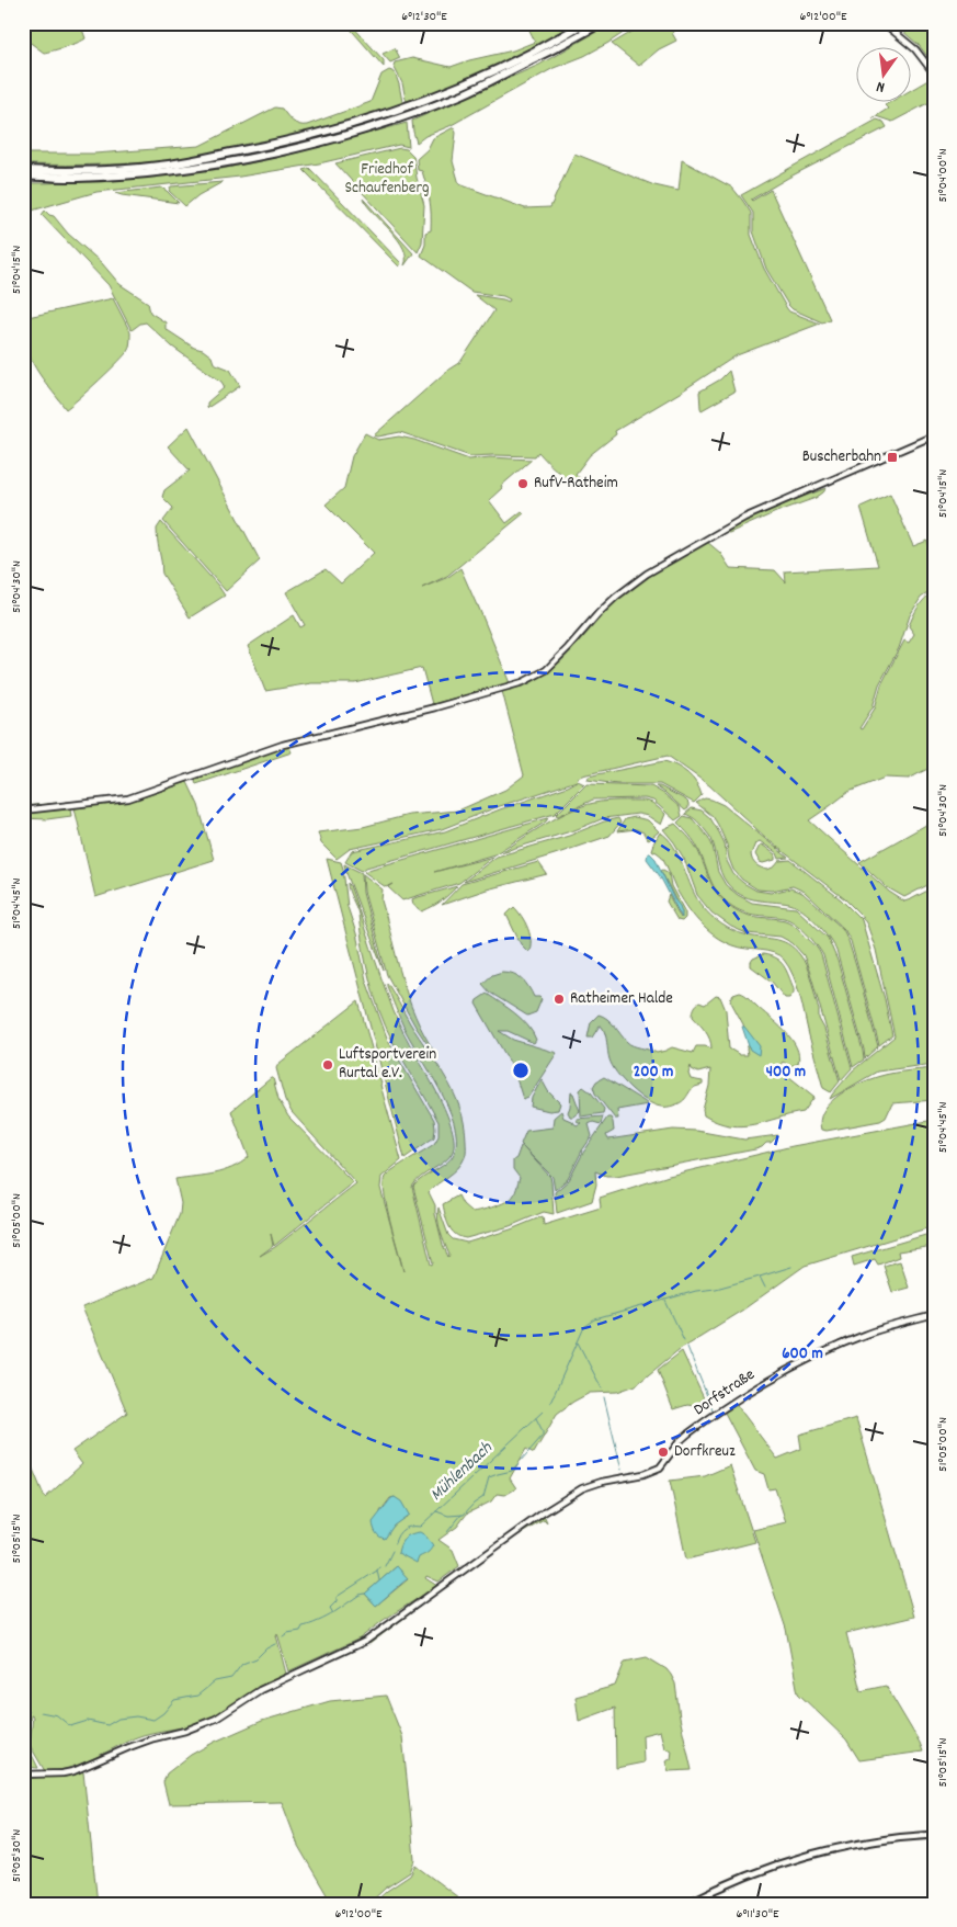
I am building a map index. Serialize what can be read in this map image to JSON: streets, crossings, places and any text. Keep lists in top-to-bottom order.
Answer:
{
  "streets": {
    "main road": ["Dorfstraße"]
  },
  "water": ["Mühlenbach"],
  "parks": ["Friedhof Schaufenberg"],
  "places": {
    "transit": ["Buscherbahn"],
    "other": [
      "RufV-Ratheim",
      "Ratheimer Halde",
      "Luftsportverein Rurtal e.V.",
      "Dorfkreuz"
    ]
  },
  "north": "bottom",
  "coordinates": [
    "6°12'30\"E",
    "6°12'00\"E",
    "51°04'00\"N",
    "51°04'15\"N",
    "51°04'30\"N",
    "51°04'45\"N",
    "51°05'00\"N",
    "51°05'15\"N",
    "51°05'30\"N",
    "6°11'30\"E"
  ],
  "rings": ["200 m", "400 m", "600 m"]
}
